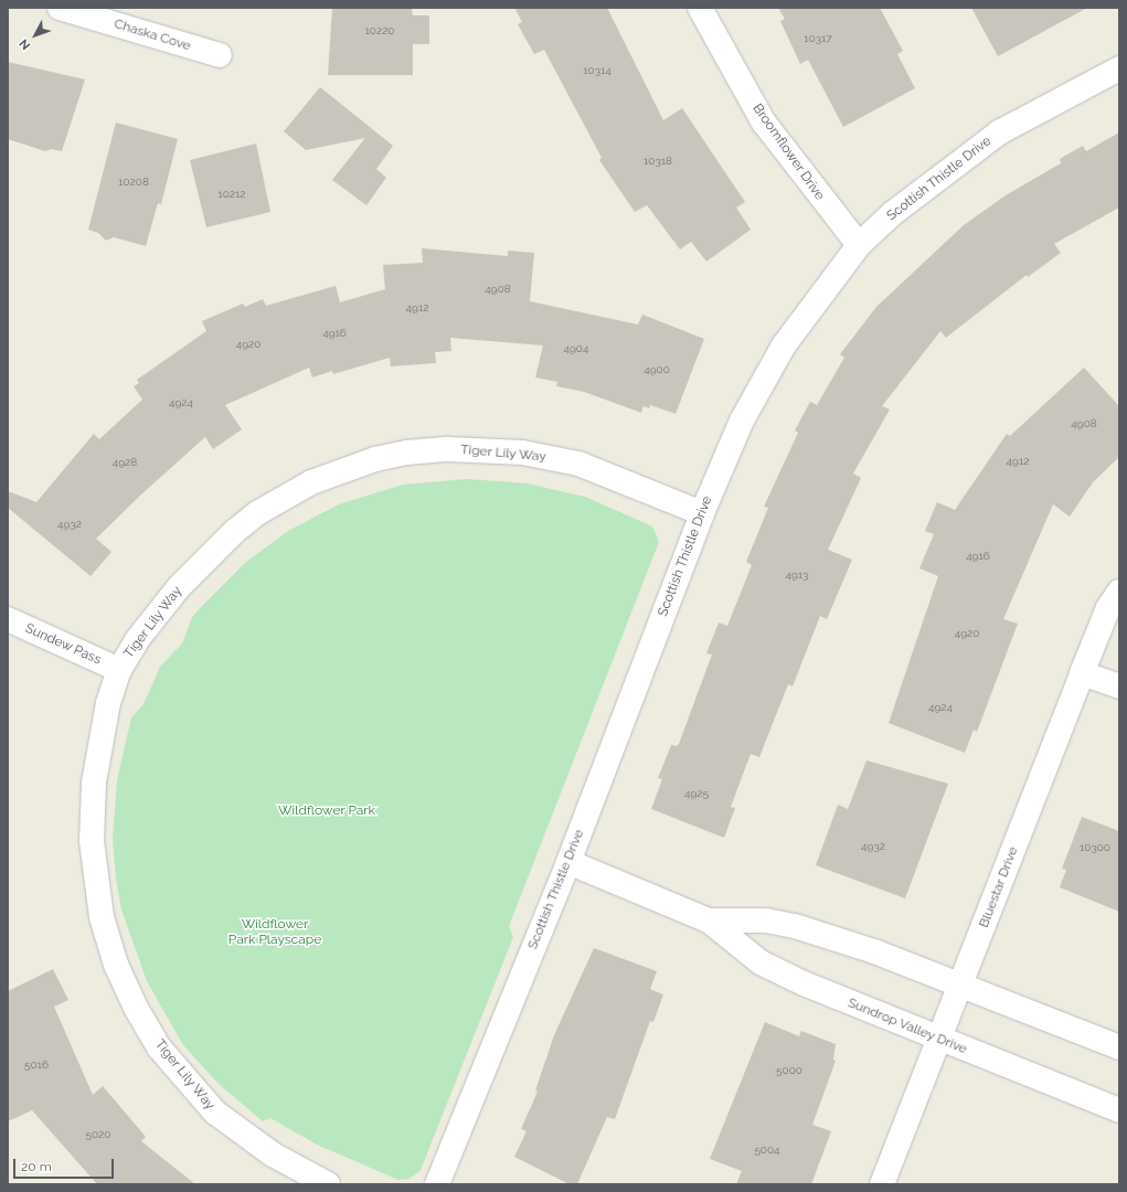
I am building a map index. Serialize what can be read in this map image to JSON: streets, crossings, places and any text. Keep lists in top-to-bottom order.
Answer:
{
  "streets": {
    "street": [
      "Chaska Cove",
      "Broomflower Drive",
      "Scottish Thistle Drive",
      "Tiger Lily Way",
      "Sundew Pass",
      "Bluestar Drive",
      "Sundrop Valley Drive"
    ]
  },
  "crossings": [
    ["Broomflower Drive", "Scottish Thistle Drive"],
    ["Scottish Thistle Drive", "Tiger Lily Way"],
    ["Scottish Thistle Drive", "Sundrop Valley Drive"],
    ["Tiger Lily Way", "Sundew Pass"],
    ["Bluestar Drive", "Sundrop Valley Drive"]
  ],
  "parks": ["Wildflower Park", "Wildflower Park Playscape"],
  "house_numbers": [
    "10220",
    "10317",
    "10314",
    "10318",
    "10208",
    "10212",
    "4908",
    "4912",
    "4916",
    "4920",
    "4904",
    "4900",
    "4924",
    "4908",
    "4912",
    "4928",
    "4932",
    "4916",
    "4913",
    "4920",
    "4924",
    "4925",
    "4932",
    "10300",
    "5016",
    "5000",
    "5020",
    "5004"
  ],
  "scale_bar": "20 m",
  "north": "bottom left"
}
